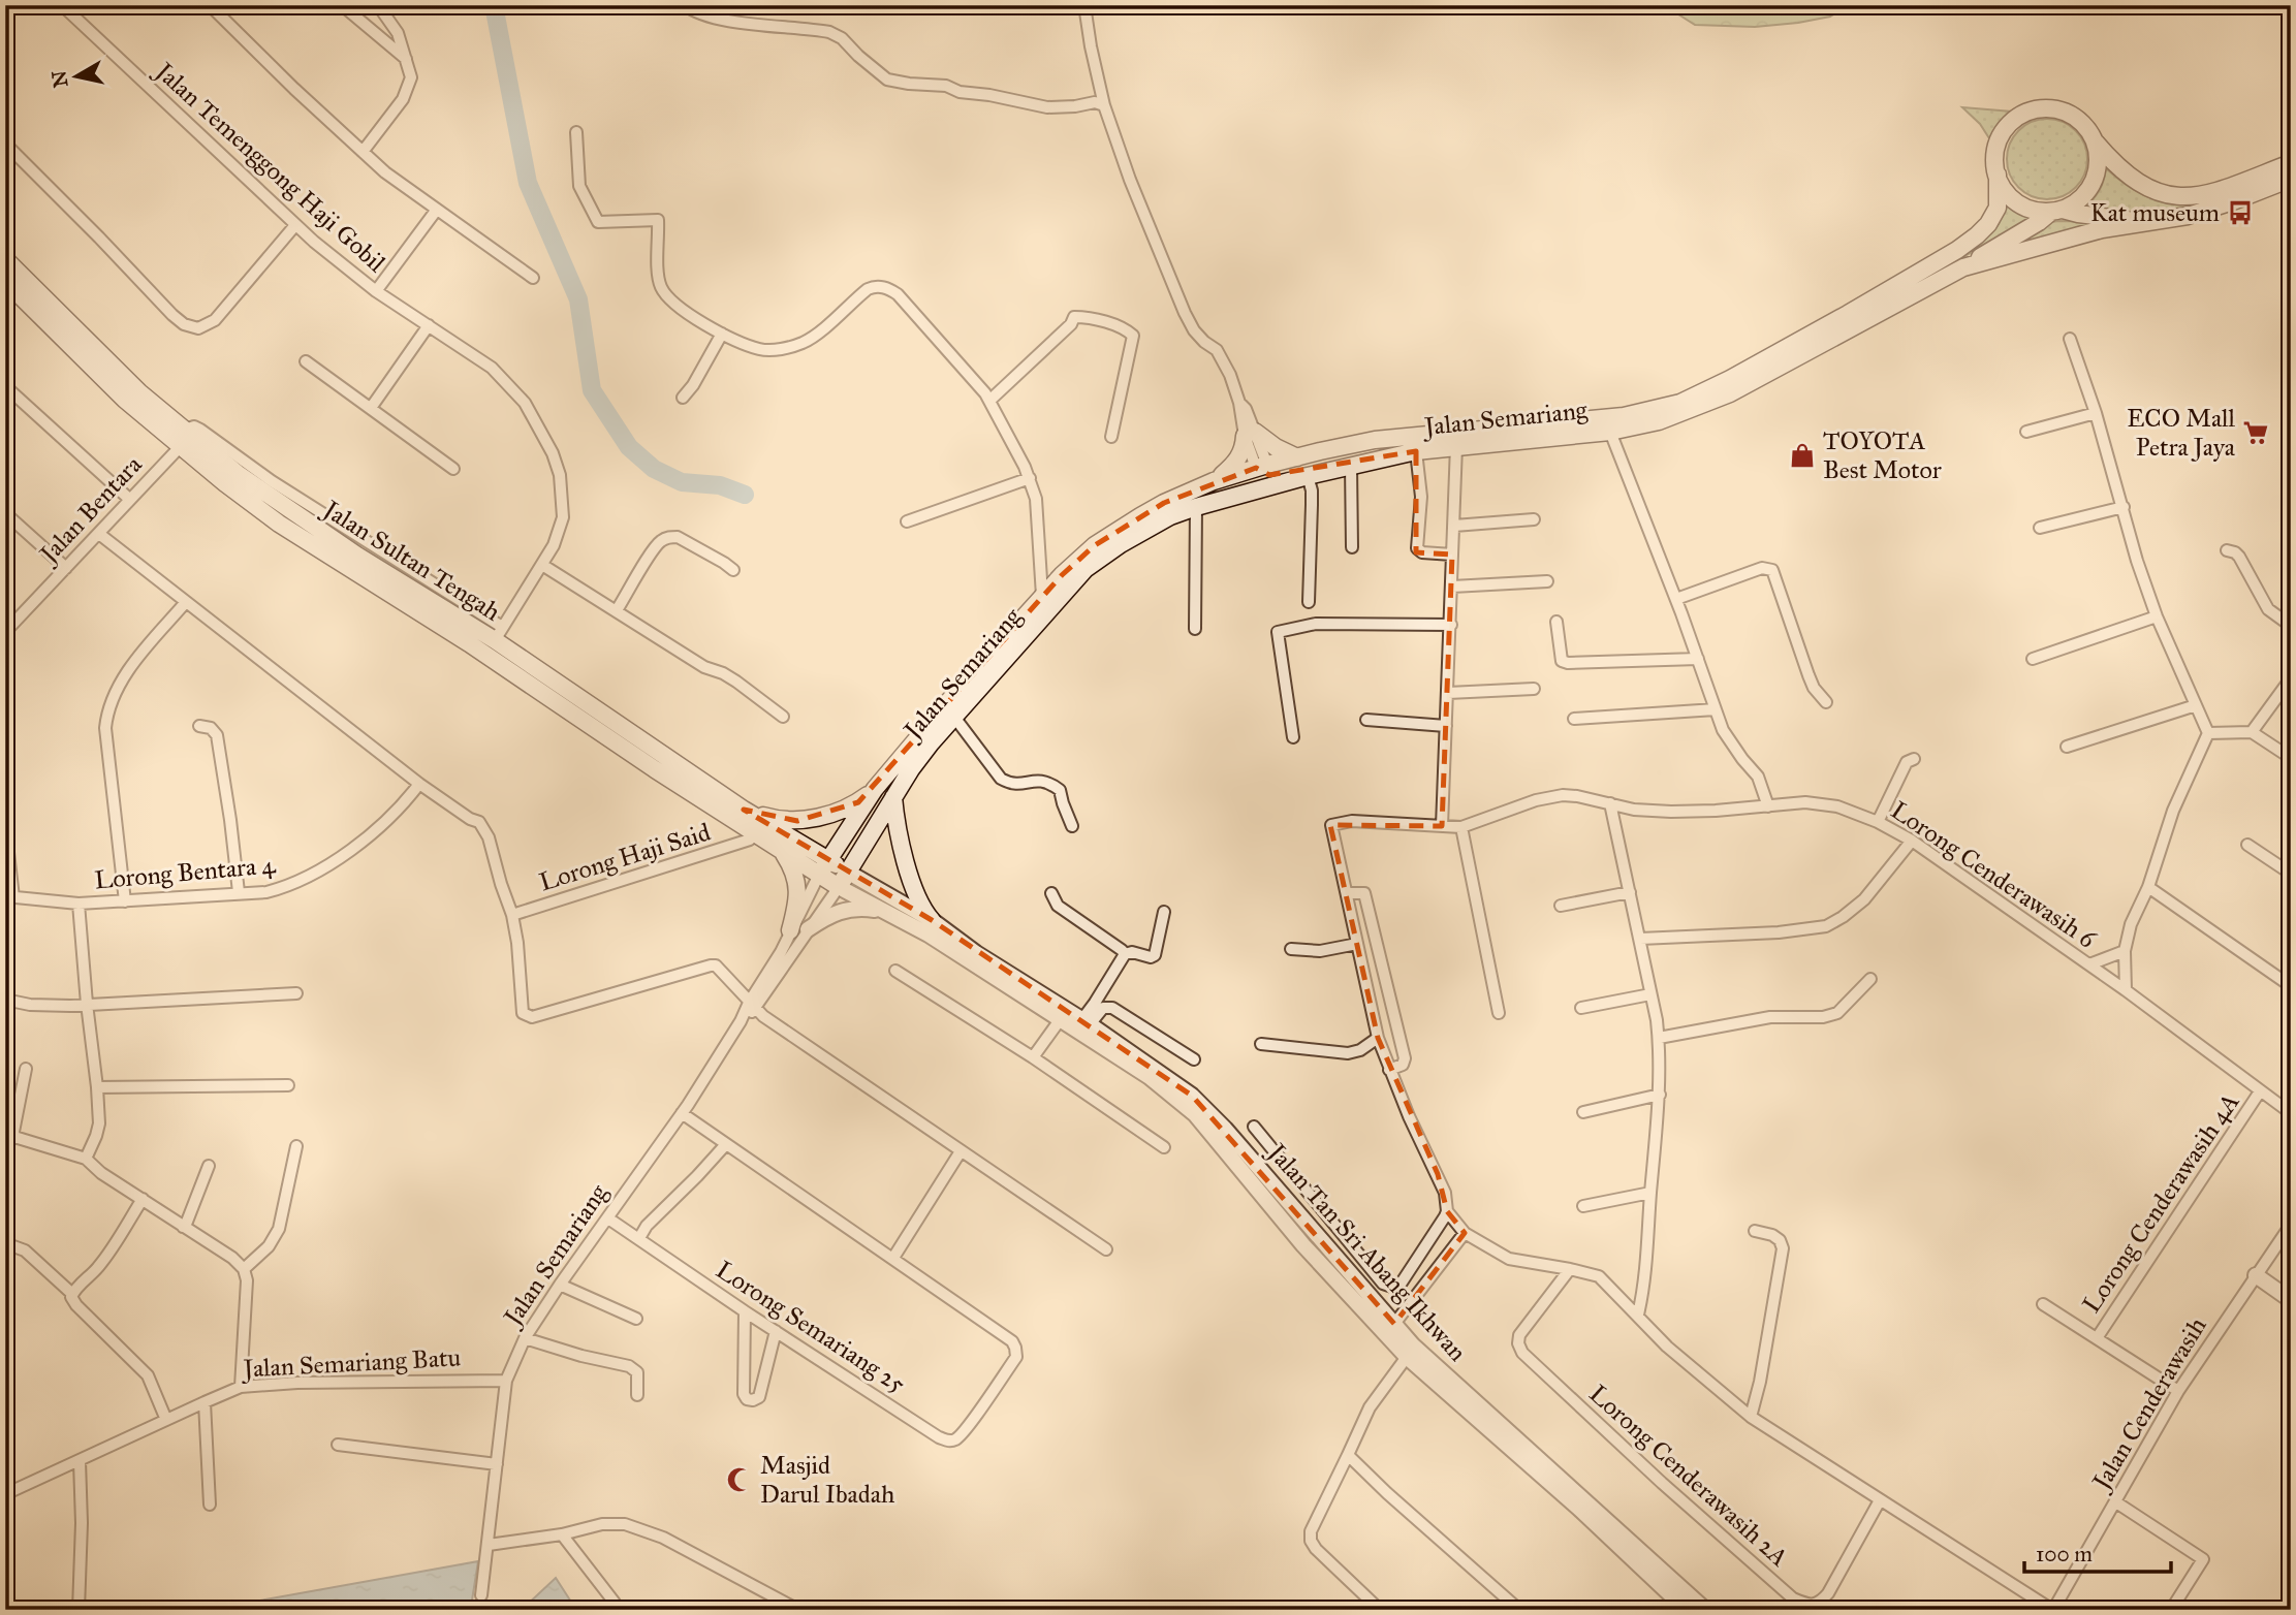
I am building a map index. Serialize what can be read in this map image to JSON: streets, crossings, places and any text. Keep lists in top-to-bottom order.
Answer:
{
  "streets": {
    "main road": ["Jalan Semariang", "Jalan Sultan Tengah"],
    "street": [
      "Jalan Temenggong Haji Gobil",
      "Jalan Bentara",
      "Lorong Haji Said",
      "Lorong Bentara 4",
      "Lorong Cenderawasih 6",
      "Lorong Cenderawasih 4A",
      "Jalan Tan Sri Abang Ikhwan",
      "Lorong Semariang 25",
      "Jalan Semariang Batu",
      "Jalan Cenderawasih",
      "Lorong Cenderawasih 2A"
    ]
  },
  "crossings": [
    ["Jalan Temenggong Haji Gobil", "Jalan Sultan Tengah"],
    ["Jalan Semariang", "Jalan Sultan Tengah"],
    ["Jalan Semariang", "Lorong Semariang 25"],
    ["Jalan Semariang", "Jalan Semariang Batu"],
    ["Jalan Bentara", "Jalan Sultan Tengah"],
    ["Lorong Cenderawasih 6", "Lorong Cenderawasih 4A"]
  ],
  "places": {
    "bus stop": ["Kat museum"],
    "supermarket": ["ECO Mall Petra Jaya"],
    "shop": ["TOYOTA Best Motor"],
    "mosque": ["Masjid Darul Ibadah"]
  },
  "scale_bar": "100 m",
  "north": "left"
}
